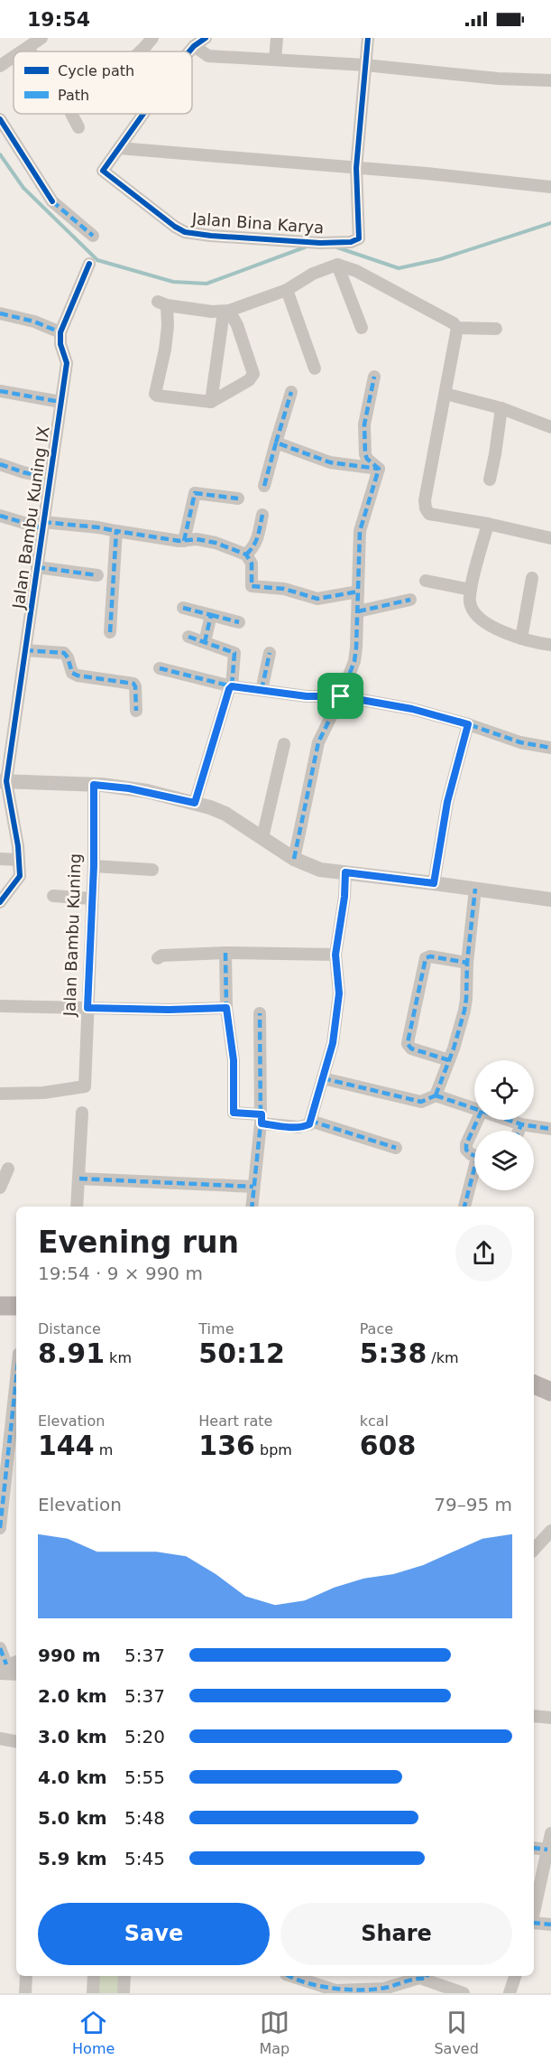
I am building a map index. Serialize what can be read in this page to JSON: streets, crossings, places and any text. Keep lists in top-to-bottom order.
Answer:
{
  "streets": {
    "street": ["Jalan Bina Karya", "Jalan Bambu Kuning IX", "Jalan Bambu Kuning"]
  },
  "legend": ["Cycle path", "Path"],
  "page": {
    "status": "19:54",
    "heading": ["Evening run", "19:54 · 9 × 990 m"],
    "stats": [
      ["Distance", "8.91 km"],
      ["Time", "50:12"],
      ["Pace", "5:38 /km"],
      ["Elevation", "144 m"],
      ["Heart rate", "136 bpm"],
      ["kcal", "608"]
    ],
    "chart": ["Elevation", "79–95 m"],
    "list": [
      {
        "name": "990 m",
        "note": "5:37"
      },
      {
        "name": "2.0 km",
        "note": "5:37"
      },
      {
        "name": "3.0 km",
        "note": "5:20"
      },
      {
        "name": "4.0 km",
        "note": "5:55"
      },
      {
        "name": "5.0 km",
        "note": "5:48"
      },
      {
        "name": "5.9 km",
        "note": "5:45"
      }
    ],
    "buttons": ["Save", "Share"],
    "tabs": ["Home", "Map", "Saved"]
  }
}
